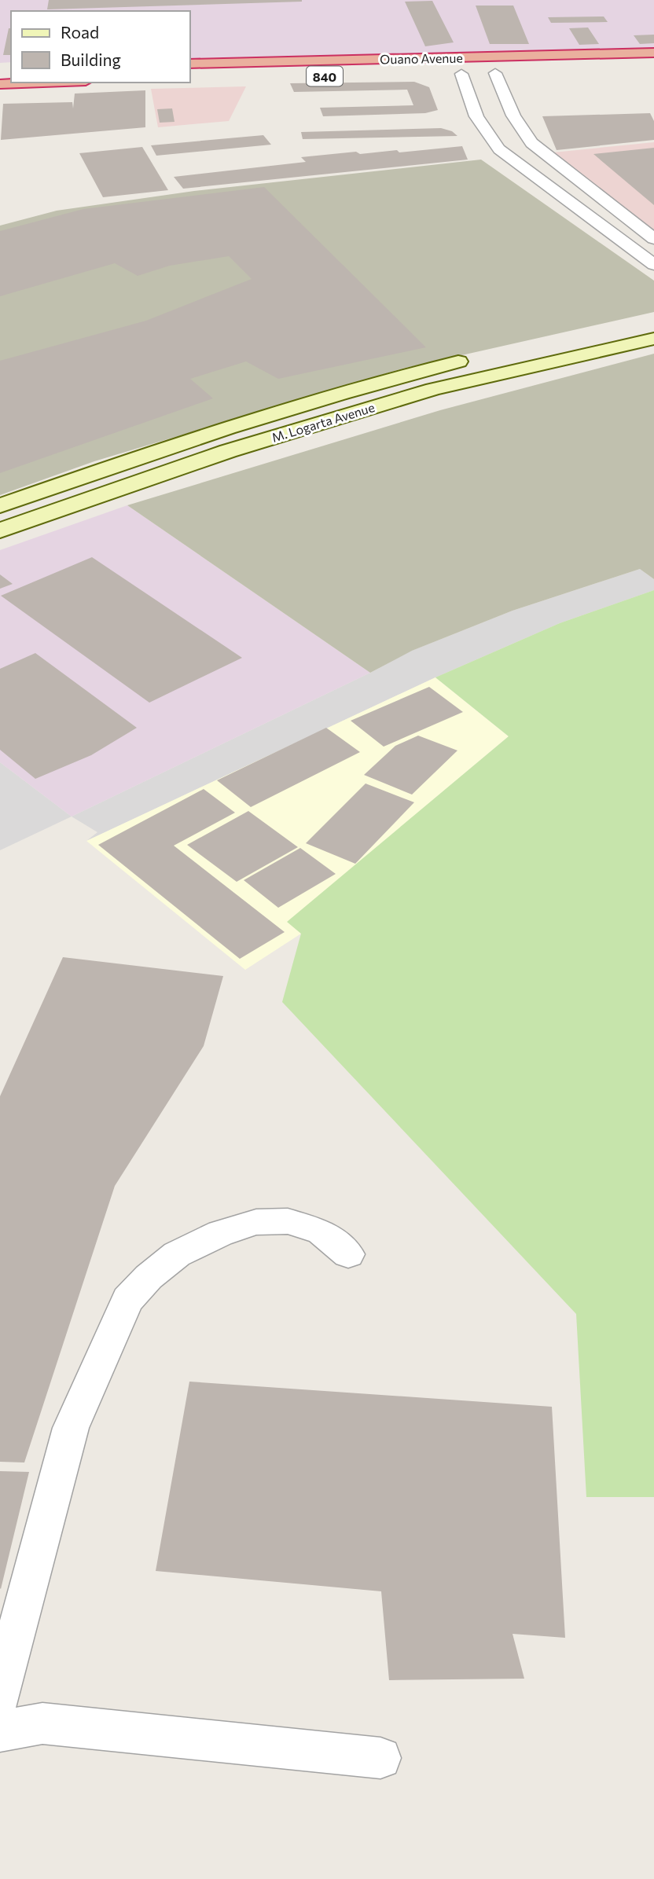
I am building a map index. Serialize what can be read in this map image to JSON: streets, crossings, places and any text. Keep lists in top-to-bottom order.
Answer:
{
  "streets": {
    "highway": ["Ouano Avenue", "840"],
    "main road": ["M. Logarta Avenue"]
  },
  "legend": ["Road", "Building"]
}
